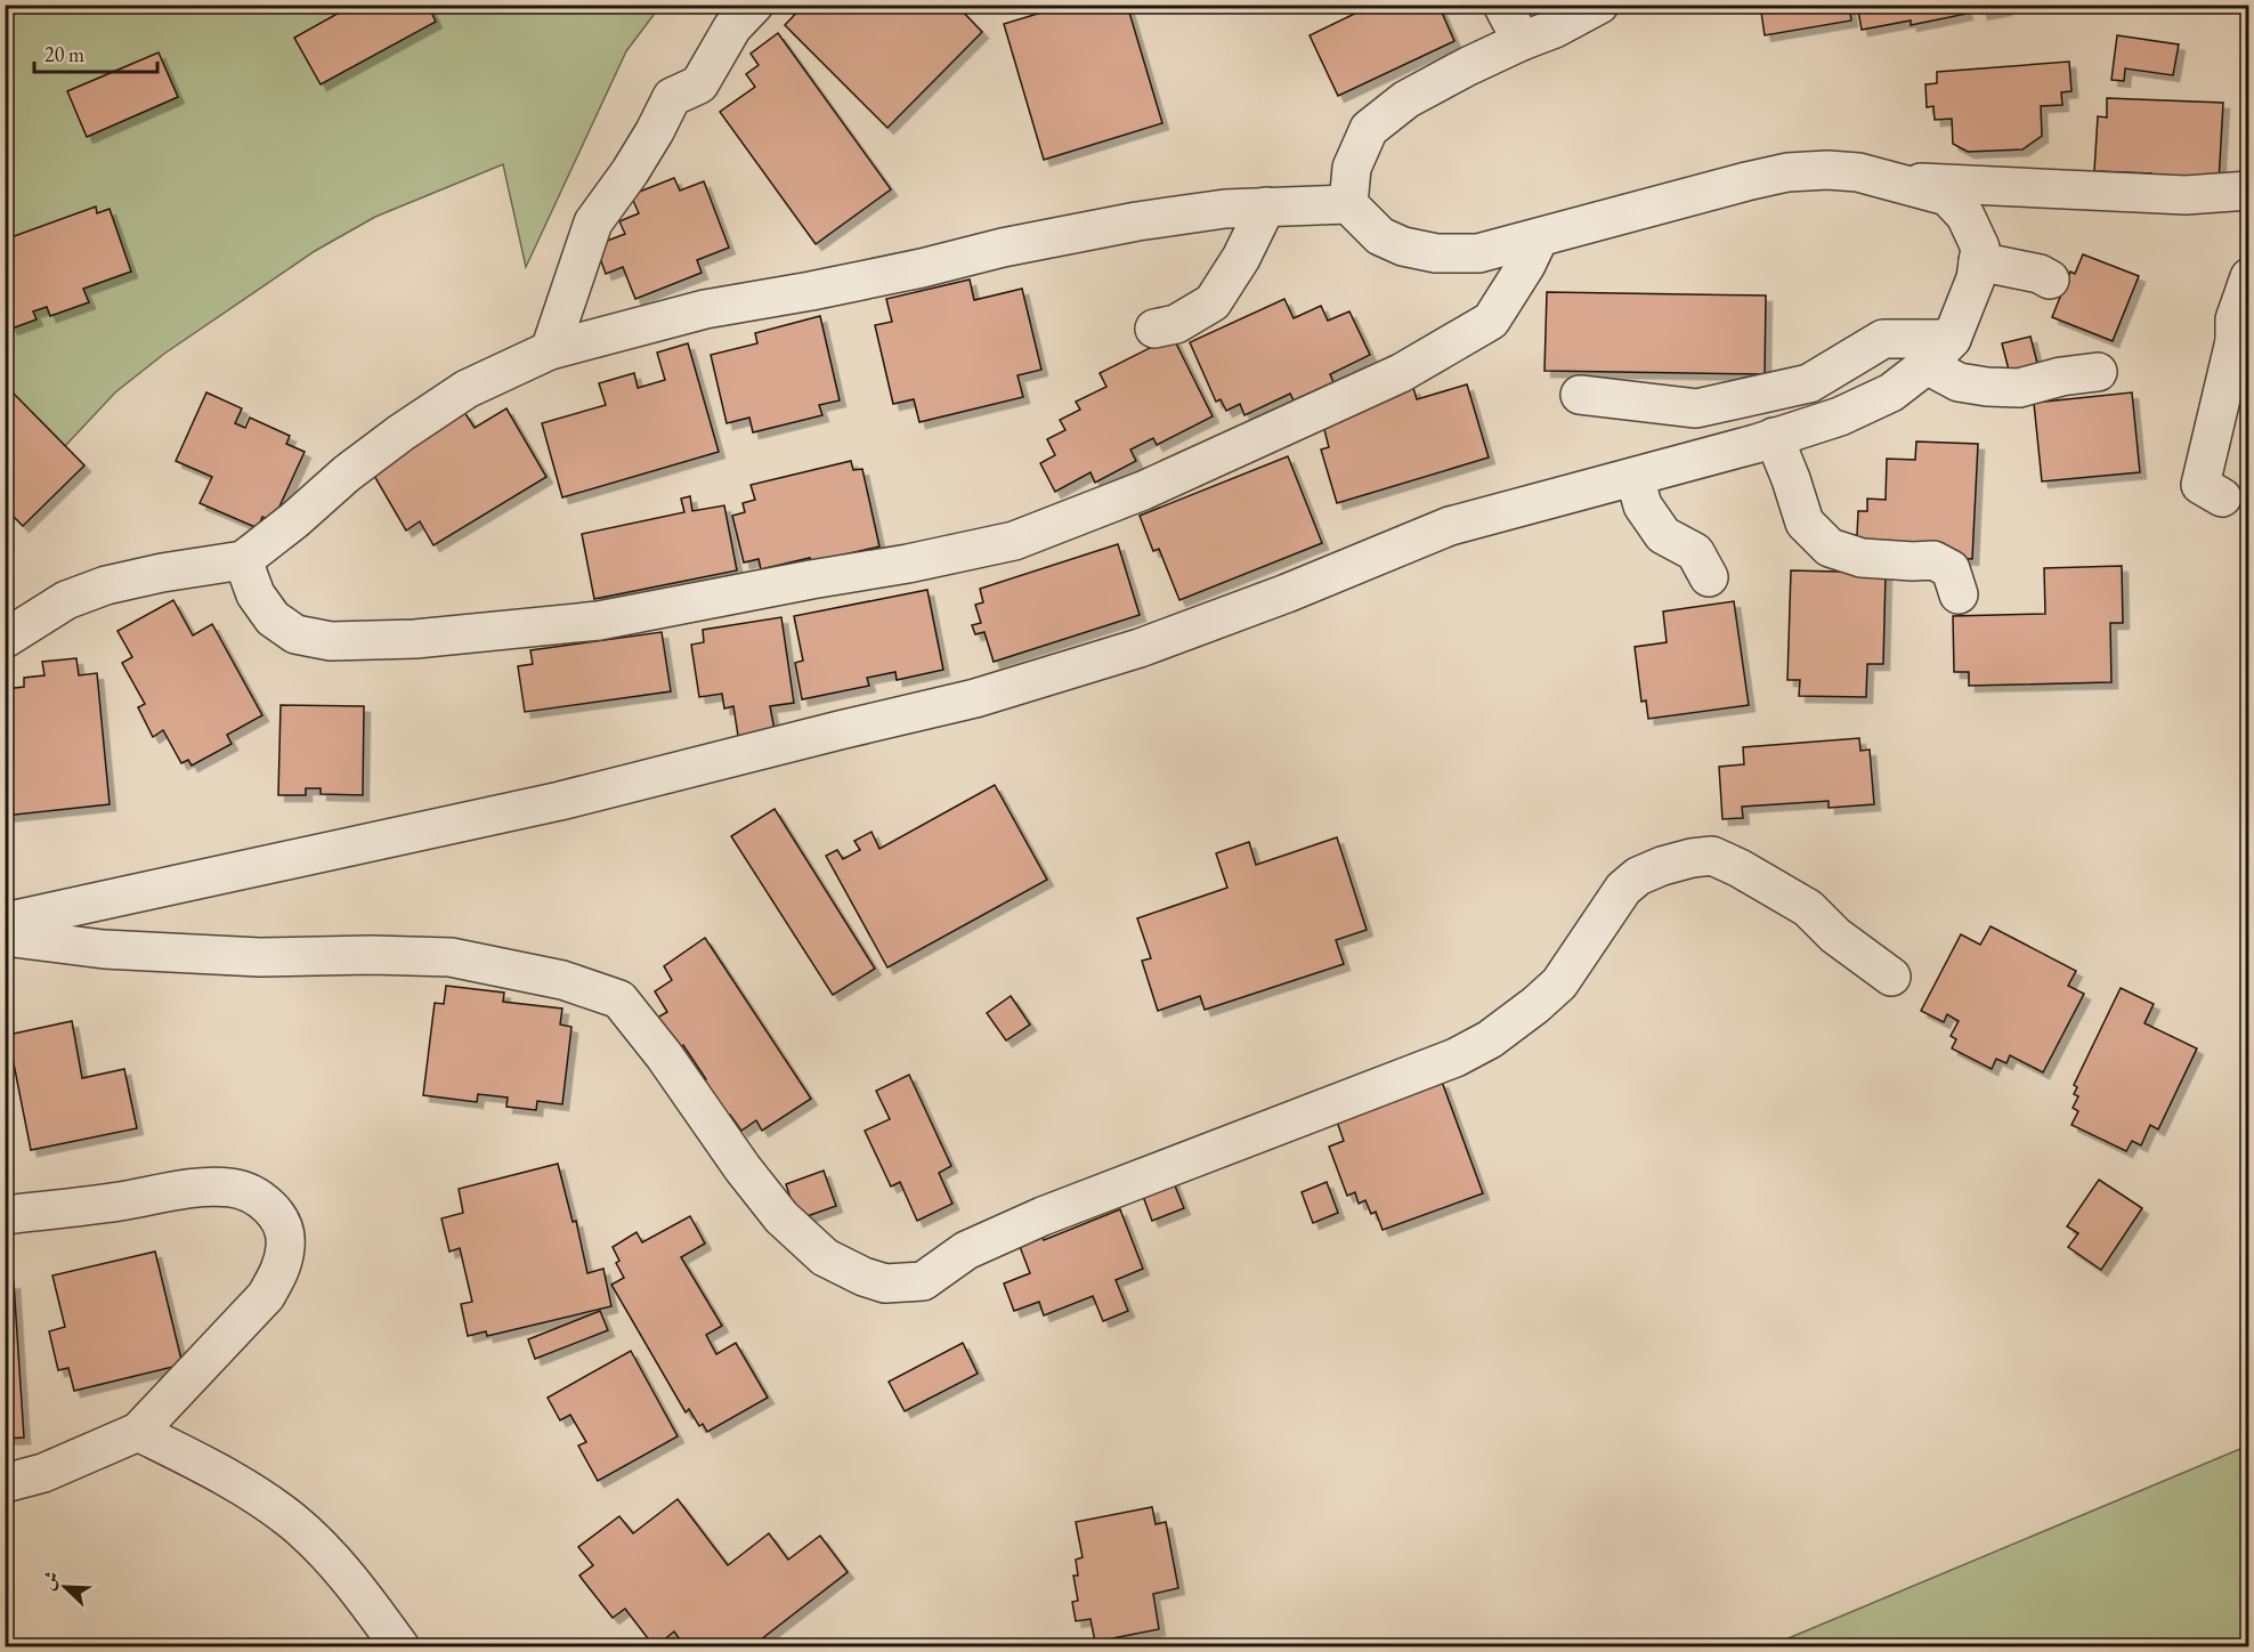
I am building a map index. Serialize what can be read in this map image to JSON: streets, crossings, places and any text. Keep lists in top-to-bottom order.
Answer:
{
  "scale_bar": "20 m",
  "north": "top left"
}
